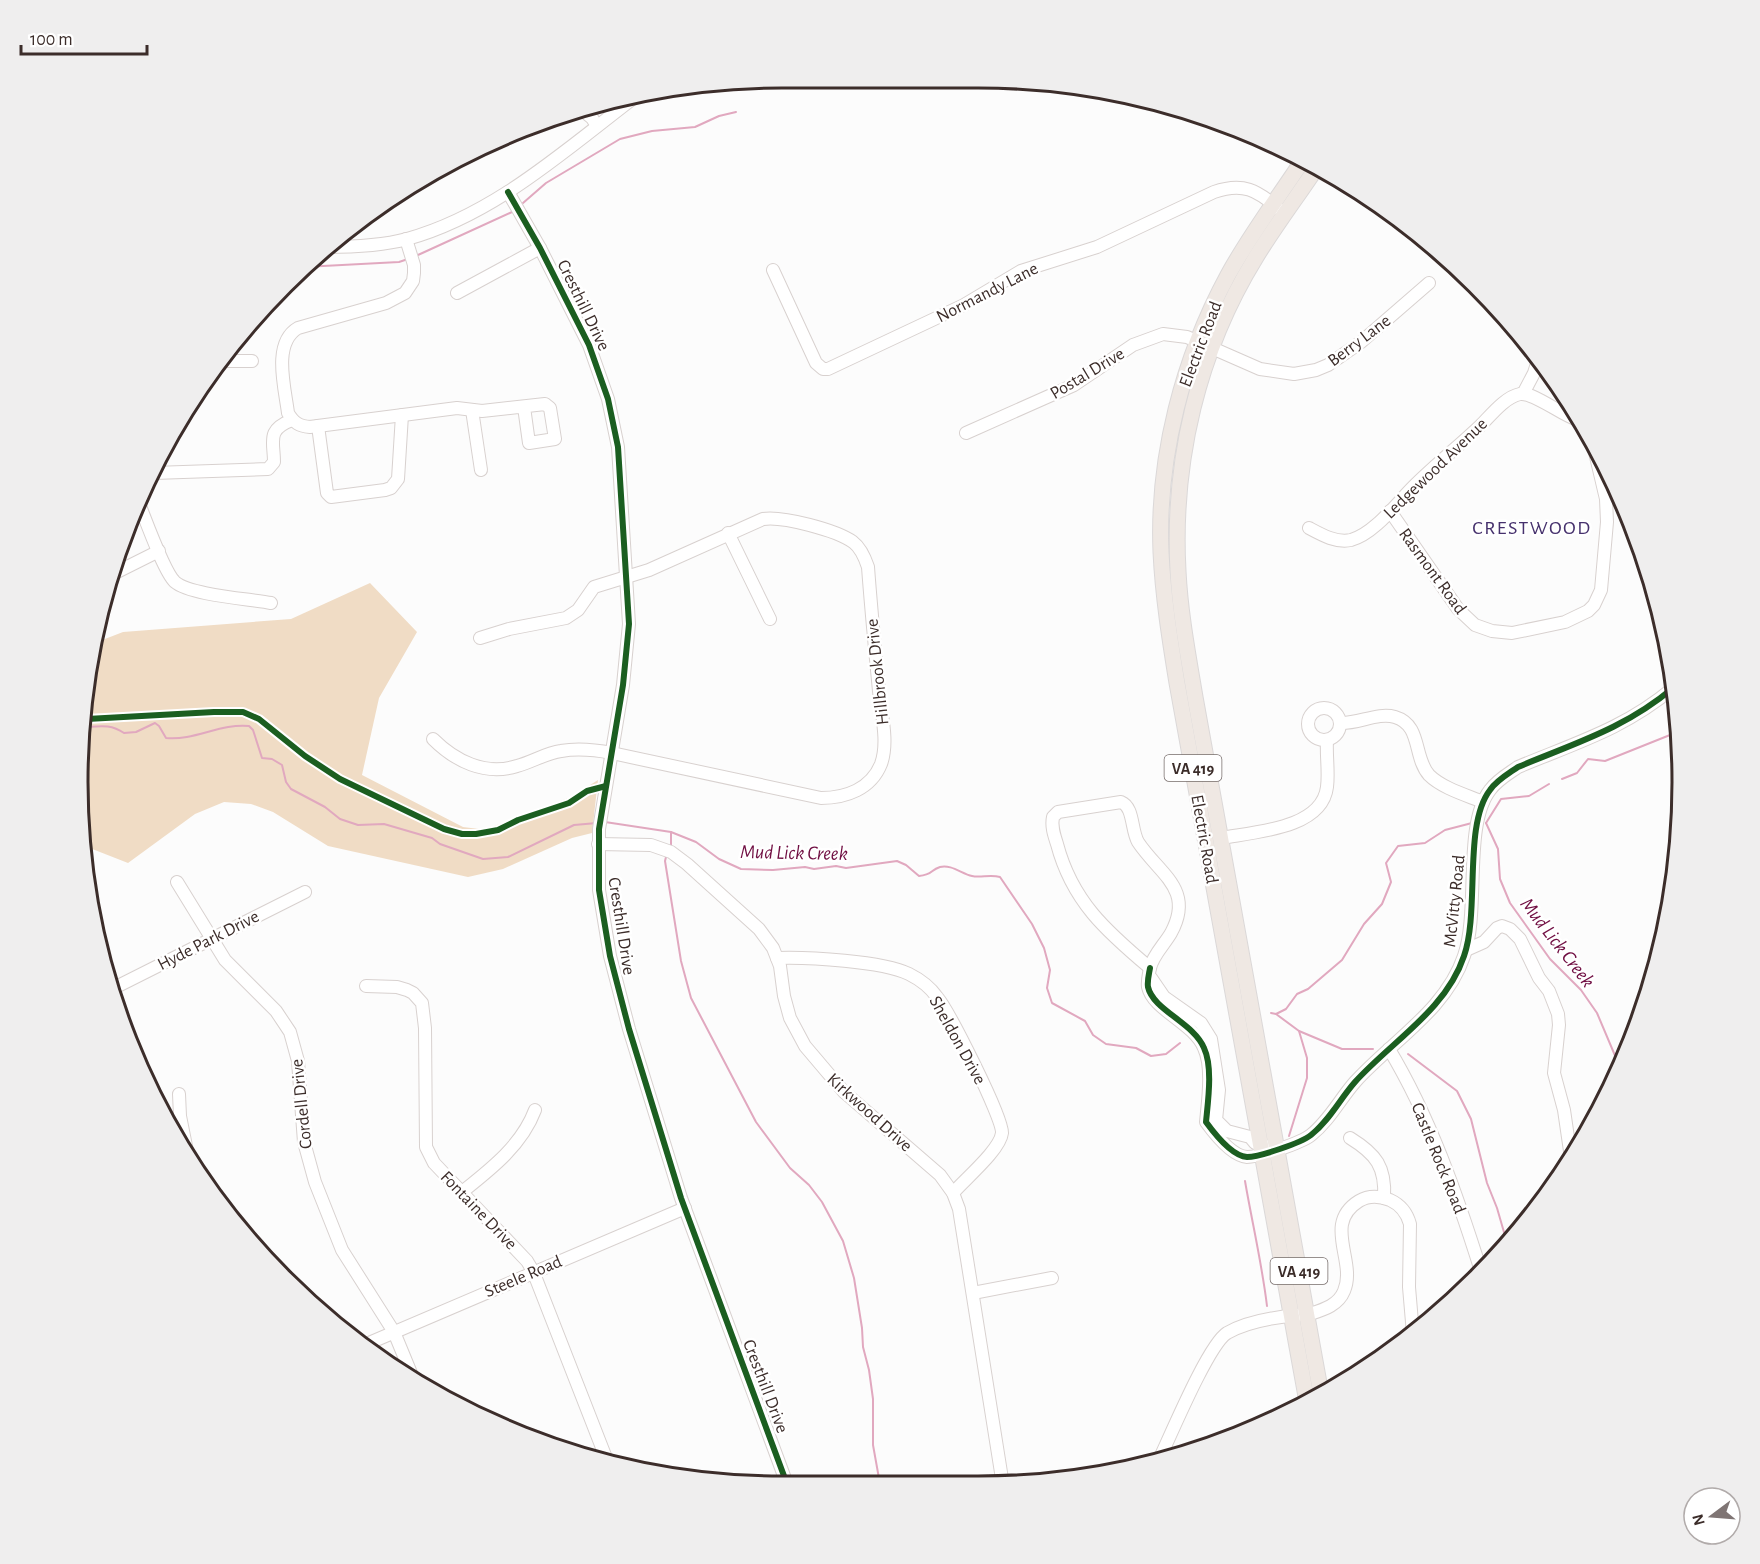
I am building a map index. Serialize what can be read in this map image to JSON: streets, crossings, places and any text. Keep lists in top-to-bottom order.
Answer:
{
  "streets": {
    "main road": ["Electric Road", "VA 419"],
    "street": [
      "Normandy Lane",
      "Cresthill Drive",
      "Berry Lane",
      "Postal Drive",
      "Ledgewood Avenue",
      "Rasmont Road",
      "Hillbrook Drive",
      "McVitty Road",
      "Hyde Park Drive",
      "Sheldon Drive",
      "Cordell Drive",
      "Kirkwood Drive",
      "Castle Rock Road",
      "Fontaine Drive",
      "Steele Road"
    ]
  },
  "crossings": [
    ["Normandy Lane", "Electric Road"],
    ["Cresthill Drive", "Hillbrook Drive"],
    ["Cresthill Drive", "Kirkwood Drive"],
    ["Cresthill Drive", "Steele Road"],
    ["Berry Lane", "Electric Road"],
    ["Berry Lane", "Postal Drive"],
    ["Electric Road", "Postal Drive"],
    ["Electric Road", "McVitty Road"],
    ["Ledgewood Avenue", "Rasmont Road"],
    ["McVitty Road", "Castle Rock Road"],
    ["Hyde Park Drive", "Cordell Drive"],
    ["Sheldon Drive", "Kirkwood Drive"],
    ["Cordell Drive", "Steele Road"],
    ["Fontaine Drive", "Steele Road"]
  ],
  "districts": ["CRESTWOOD"],
  "water": ["Mud Lick Creek"],
  "scale_bar": "100 m",
  "north": "left"
}
